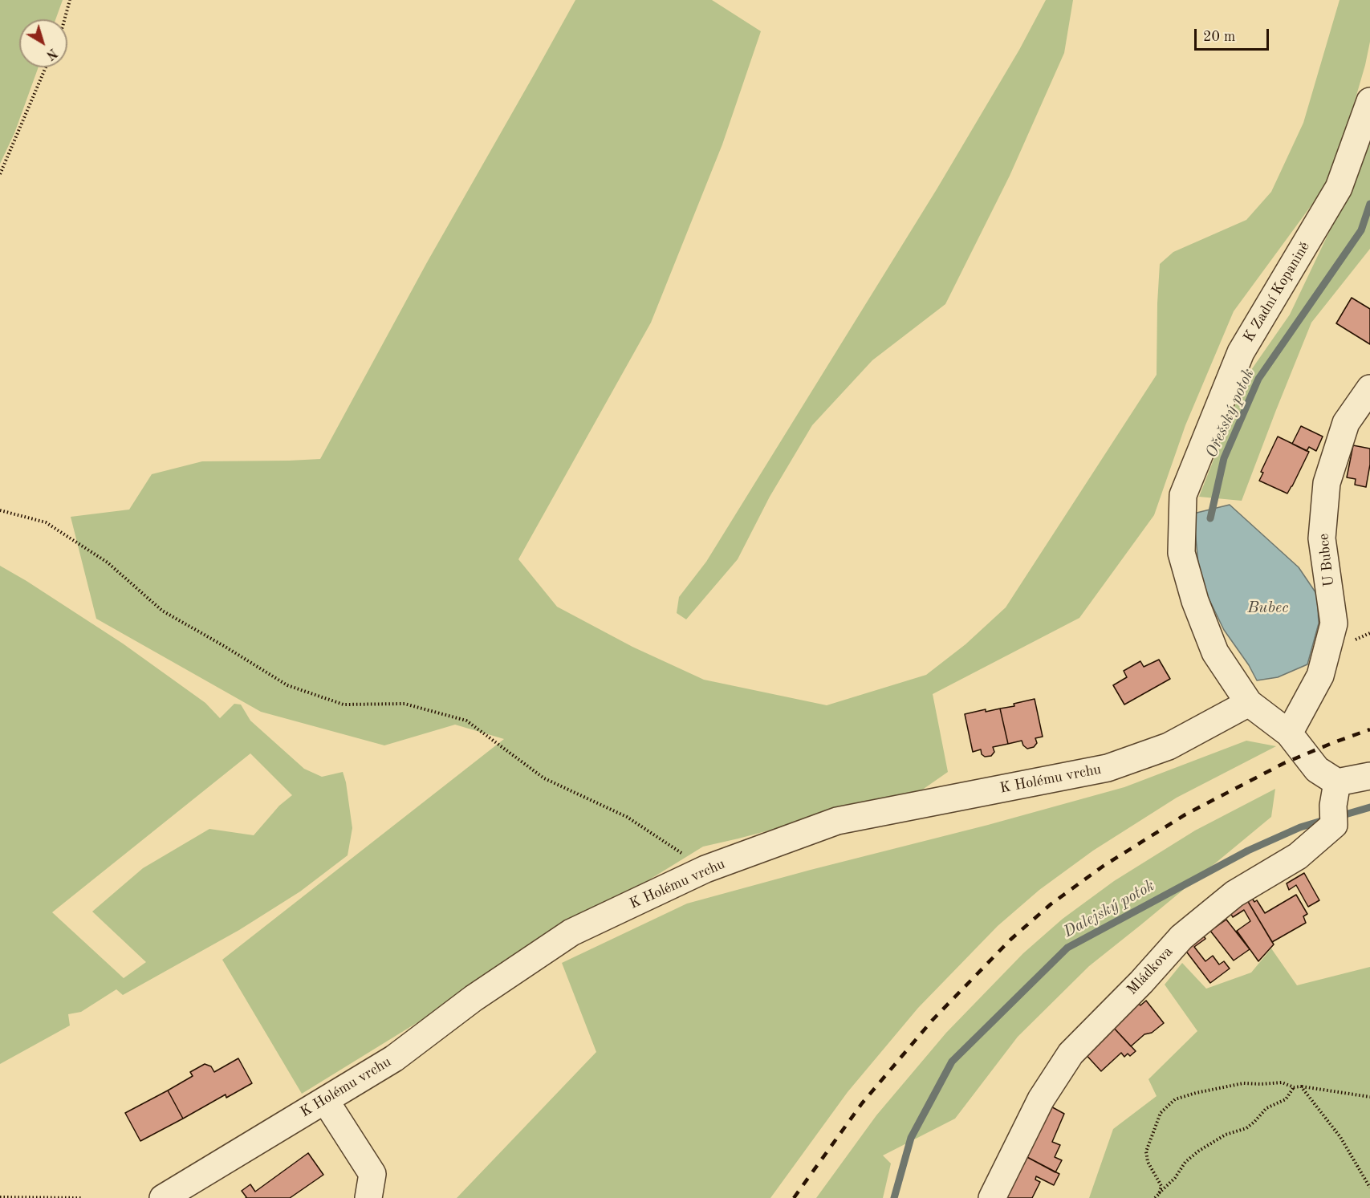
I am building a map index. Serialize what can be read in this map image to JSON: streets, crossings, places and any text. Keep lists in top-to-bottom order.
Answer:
{
  "streets": {
    "street": [
      "K Zadní Kopanině",
      "U Bubce",
      "K Holému vrchu",
      "Mládkova"
    ]
  },
  "crossings": [
    ["K Zadní Kopanině", "U Bubce"],
    ["K Zadní Kopanině", "K Holému vrchu"],
    ["K Zadní Kopanině", "Mládkova"]
  ],
  "water": ["Ořešský potok", "Bubec", "Dalejský potok"],
  "scale_bar": "20 m",
  "north": "bottom right"
}
